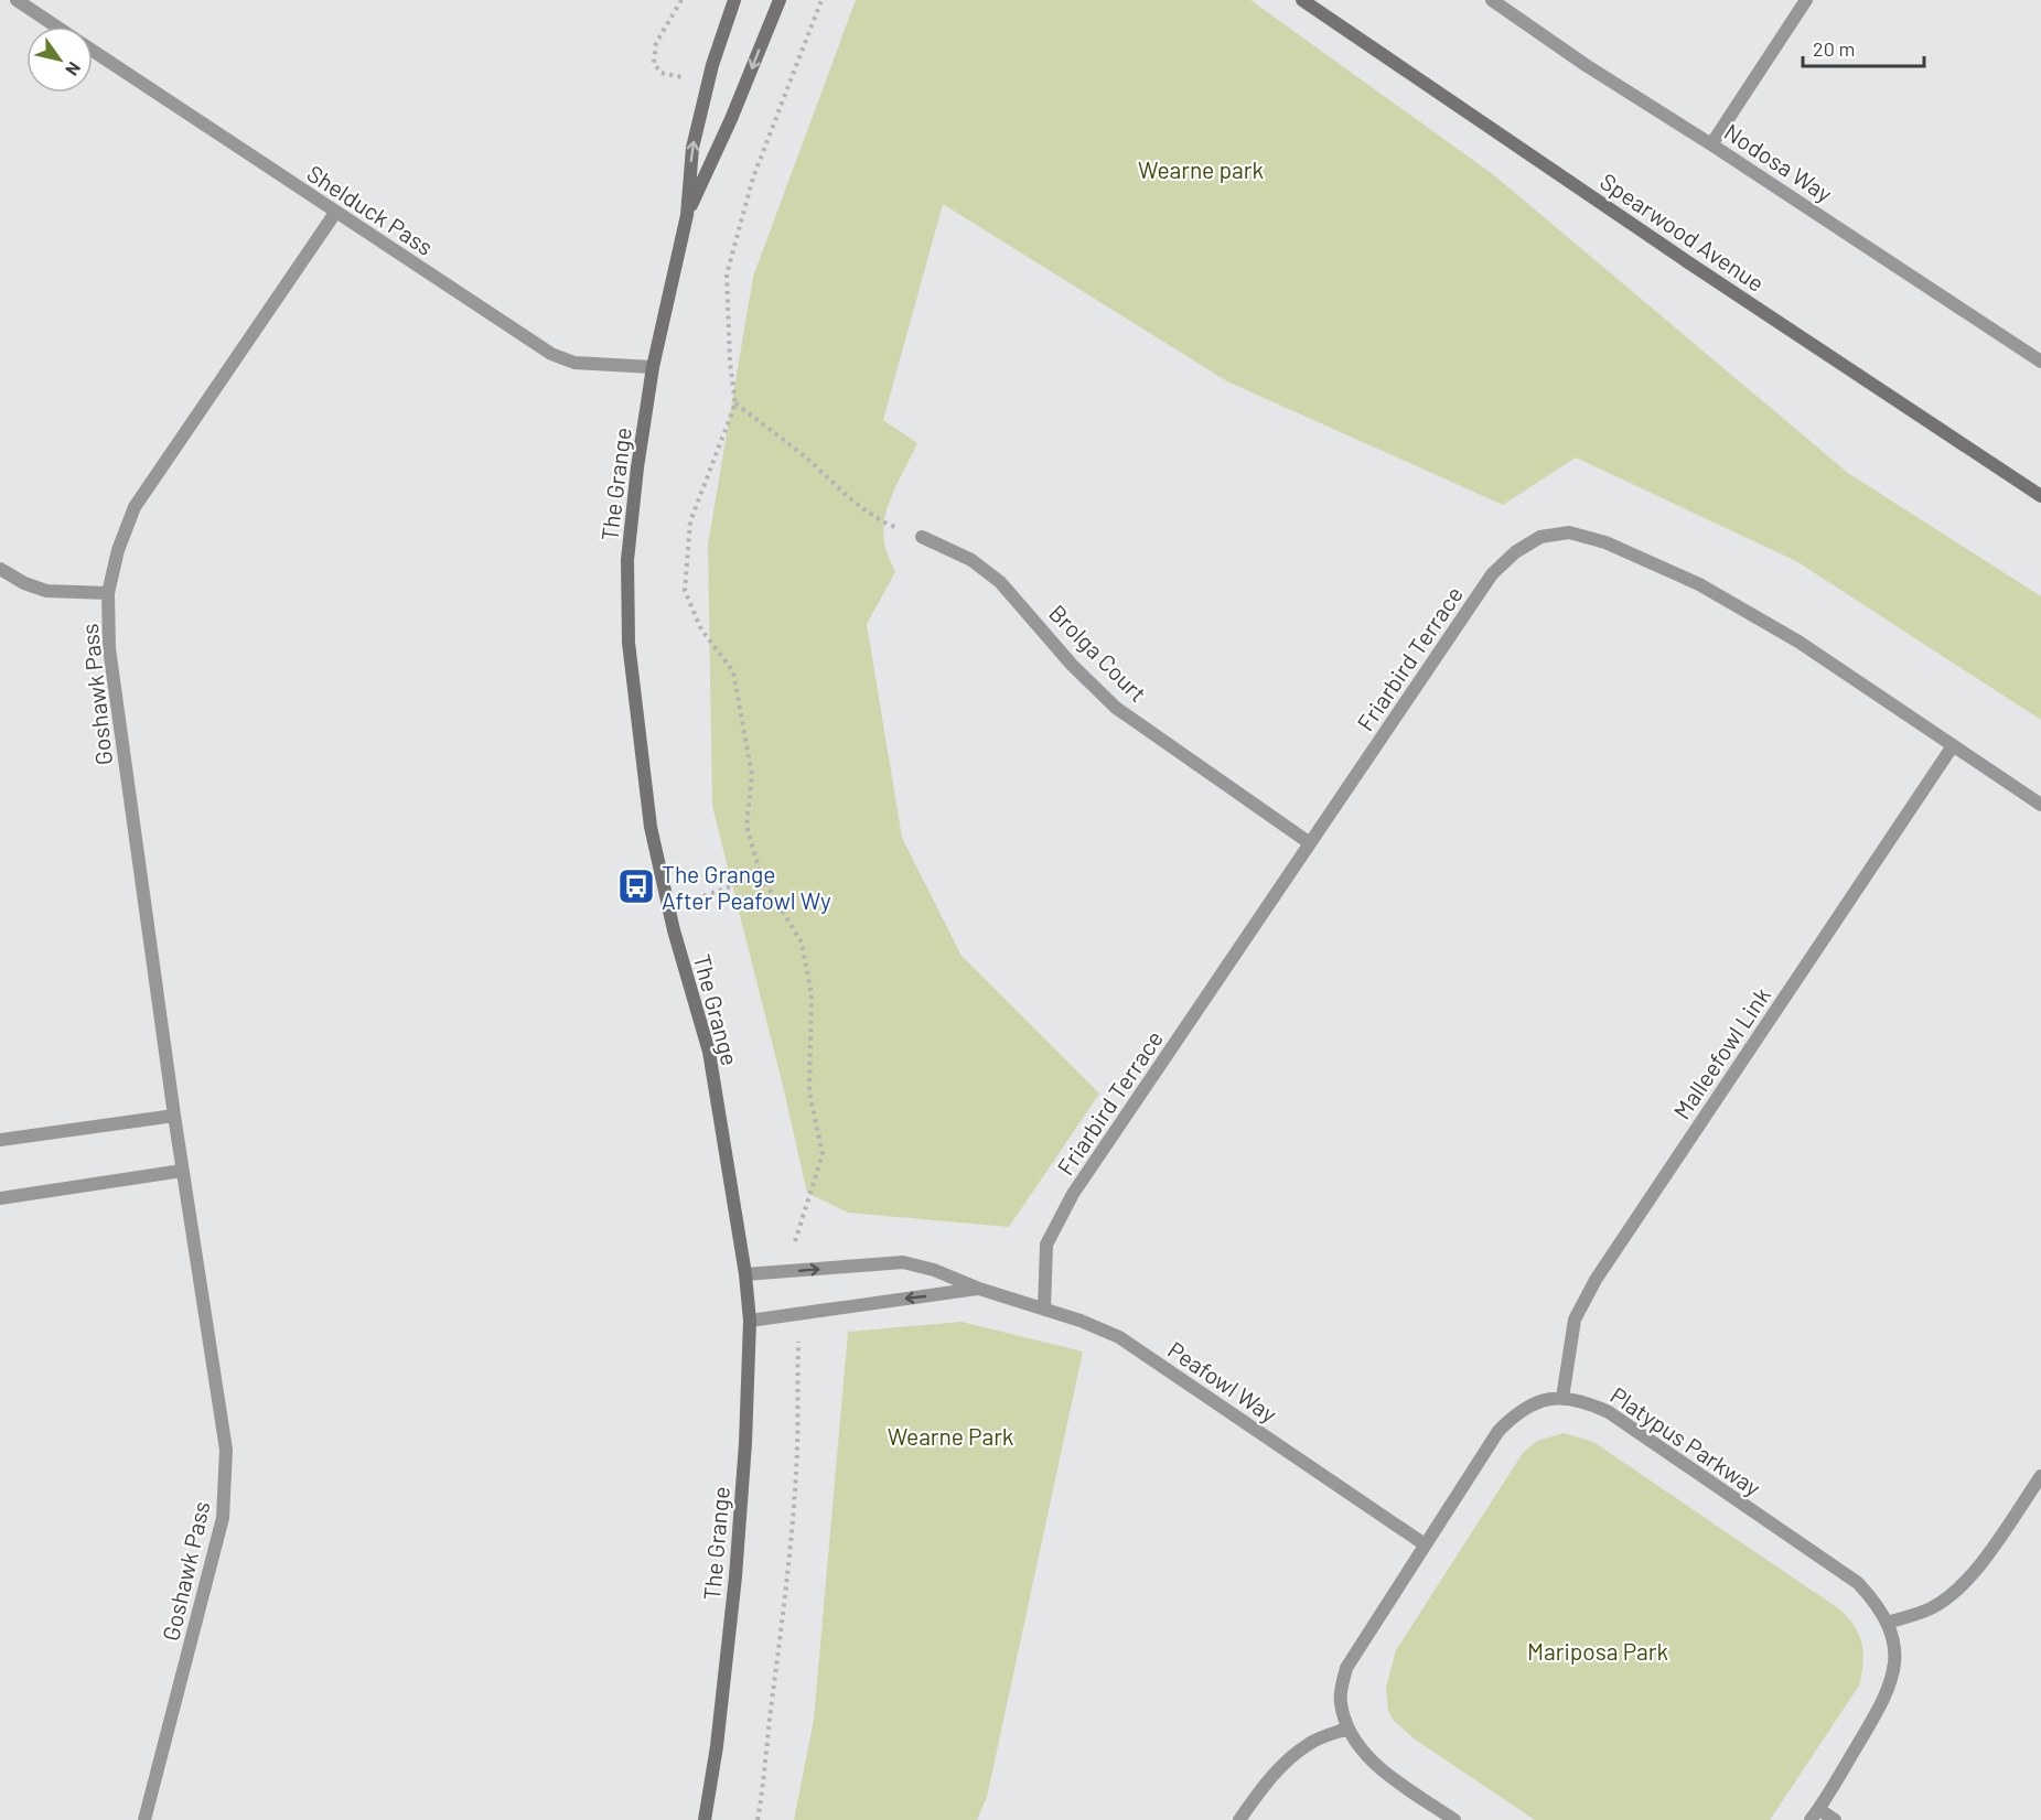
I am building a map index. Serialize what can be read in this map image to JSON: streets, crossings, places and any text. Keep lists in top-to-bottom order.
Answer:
{
  "streets": {
    "street": [
      "Nodosa Way",
      "Shelduck Pass",
      "Spearwood Avenue",
      "The Grange",
      "Brolga Court",
      "Friarbird Terrace",
      "Goshawk Pass",
      "Malleefowl Link",
      "Peafowl Way",
      "Platypus Parkway"
    ]
  },
  "crossings": [
    ["Shelduck Pass", "The Grange"],
    ["Shelduck Pass", "Goshawk Pass"],
    ["The Grange", "Peafowl Way"],
    ["Brolga Court", "Friarbird Terrace"],
    ["Friarbird Terrace", "Malleefowl Link"],
    ["Friarbird Terrace", "Peafowl Way"],
    ["Malleefowl Link", "Platypus Parkway"],
    ["Peafowl Way", "Platypus Parkway"]
  ],
  "parks": ["Wearne park", "Wearne Park", "Mariposa Park"],
  "places": {
    "bus stop": ["The Grange After Peafowl Wy"]
  },
  "scale_bar": "20 m",
  "north": "bottom right"
}
